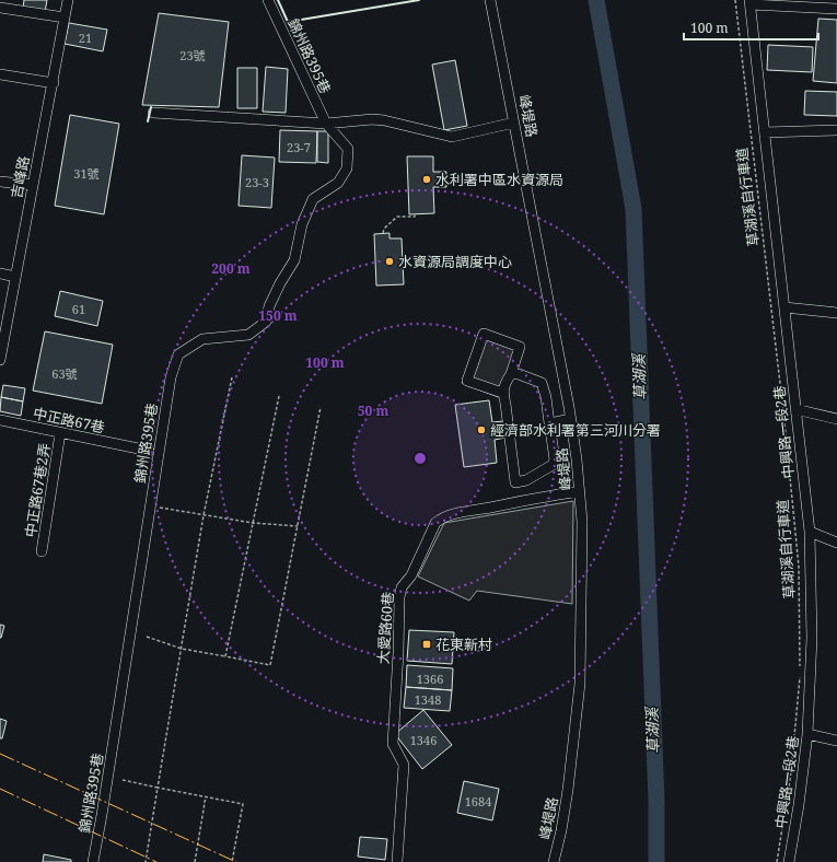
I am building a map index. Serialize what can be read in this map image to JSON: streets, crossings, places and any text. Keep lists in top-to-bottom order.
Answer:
{
  "streets": {
    "street": [
      "錦州路395巷",
      "峰堤路",
      "吉峰路",
      "中正路67巷",
      "中興路一段2巷",
      "中正路67巷2弄",
      "大愛路60巷"
    ],
    "path": ["草湖溪自行車道"]
  },
  "crossings": [
    ["峰堤路", "大愛路60巷"],
    ["中正路67巷", "中正路67巷2弄"]
  ],
  "water": ["草湖溪"],
  "places": {
    "other": ["水利署中區水資源局", "水資源局調度中心", "經濟部水利署第三河川分署"],
    "transit": ["花東新村"]
  },
  "house_numbers": [
    "21",
    "23號",
    "23-7",
    "31號",
    "23-3",
    "61",
    "63號",
    "1366",
    "1348",
    "1346",
    "1684"
  ],
  "scale_bar": "100 m",
  "rings": [
    "200 m",
    "150 m",
    "100 m",
    "50 m"
  ]
}
